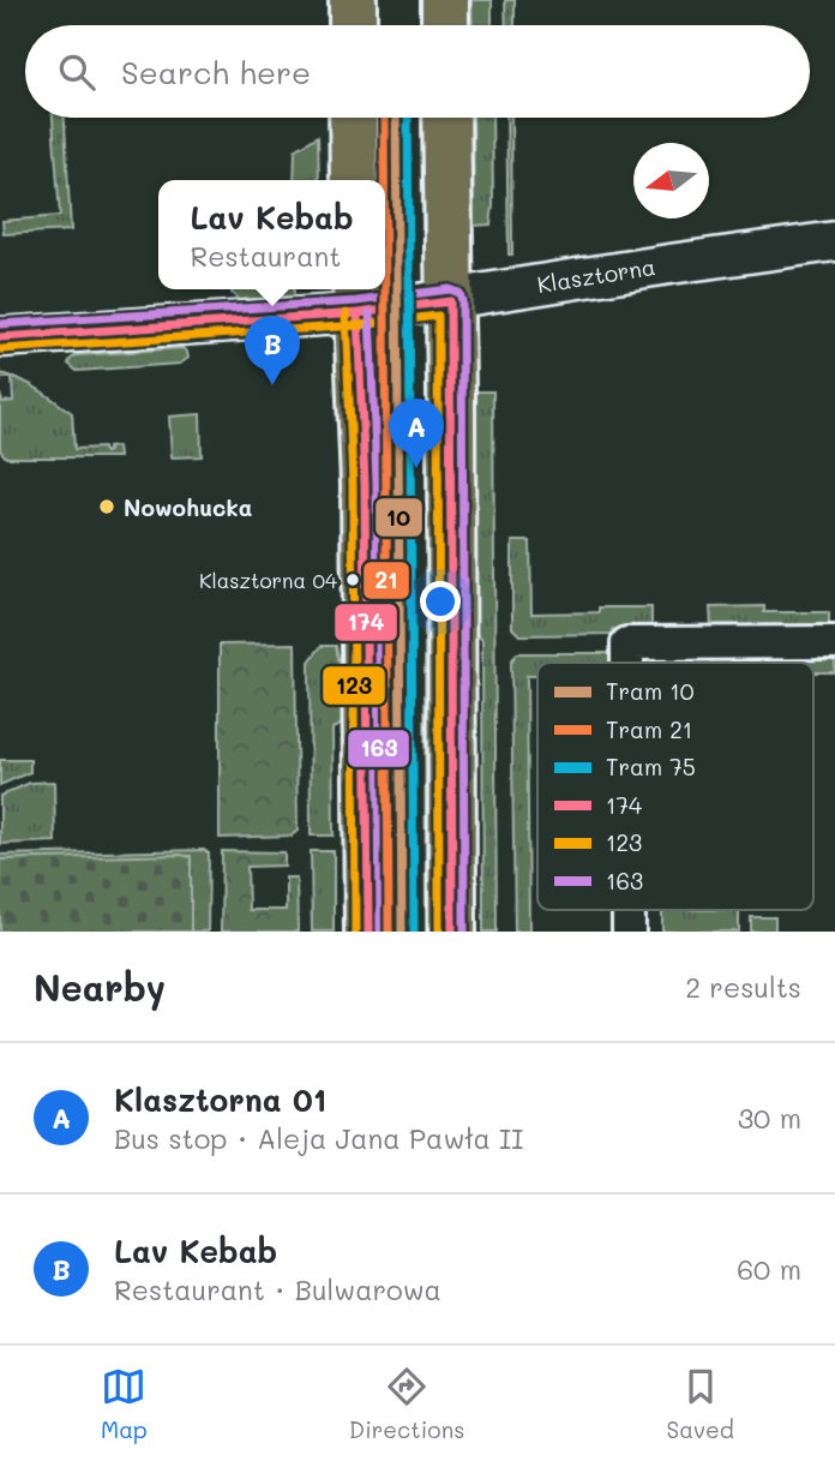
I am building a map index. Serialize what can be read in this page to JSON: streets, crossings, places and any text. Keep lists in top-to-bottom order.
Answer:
{
  "streets": {
    "street": ["Klasztorna"]
  },
  "places": ["Nowohucka", "Klasztorna 04"],
  "lines": [
    "tram line 10",
    "tram line 21",
    "tram line 75",
    "transit line 163",
    "transit line 174",
    "transit line 123"
  ],
  "legend": [
    "Tram 10",
    "Tram 21",
    "Tram 75",
    "174",
    "123",
    "163"
  ],
  "north": "left",
  "page": {
    "search": "Search here",
    "popup": ["Lav Kebab", "Restaurant"],
    "pins": ["B", "A"],
    "heading": ["Nearby", "2 results"],
    "list": [
      {
        "mark": "A",
        "name": "Klasztorna 01",
        "note": "Bus stop · Aleja Jana Pawła II",
        "value": "30 m"
      },
      {
        "mark": "B",
        "name": "Lav Kebab",
        "note": "Restaurant · Bulwarowa",
        "value": "60 m"
      }
    ],
    "nav": ["Map", "Directions", "Saved"]
  }
}
